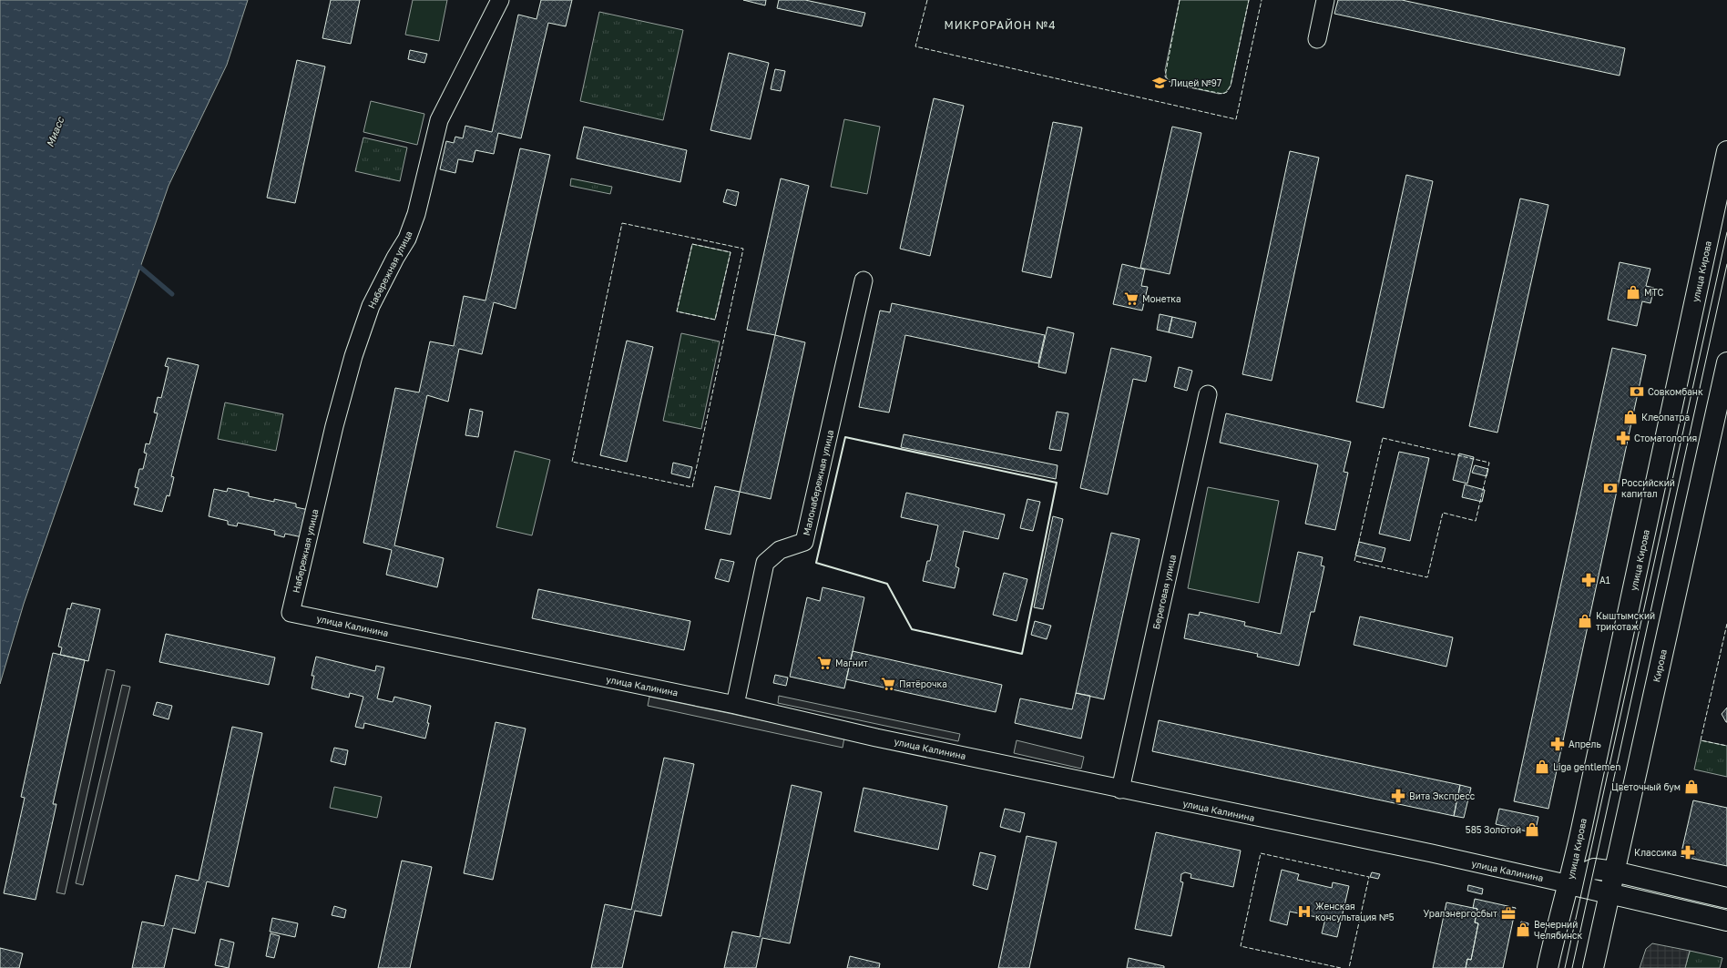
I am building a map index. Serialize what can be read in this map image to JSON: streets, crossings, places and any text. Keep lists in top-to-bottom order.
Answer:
{
  "streets": {
    "main road": ["улица Кирова", "улица Калинина", "Кирова"],
    "street": ["Набережная улица", "Малонабережная улица", "Береговая улица"]
  },
  "crossings": [
    ["Набережная улица", "улица Калинина"],
    ["улица Кирова", "улица Калинина"],
    ["Малонабережная улица", "улица Калинина"],
    ["Береговая улица", "улица Калинина"],
    ["улица Калинина", "Кирова"]
  ],
  "districts": ["МИКРОРАЙОН №4"],
  "water": ["Миасс"],
  "places": {
    "school or university": ["Лицей №97"],
    "shop": [
      "МТС",
      "Клеопатра",
      "Кыштымский трикотаж",
      "Liga gentlemen",
      "Цветочный бум",
      "585 Золотой",
      "Вечерний Челябинск"
    ],
    "supermarket": ["Монетка", "Магнит", "Пятёрочка"],
    "bank": ["Совкомбанк", "Российский капитал"],
    "pharmacy": [
      "Стоматология",
      "А1",
      "Апрель",
      "Вита Экспресс",
      "Классика"
    ],
    "hospital": ["Женская консультация №5"],
    "office": ["Уралэнергосбыт"]
  }
}
